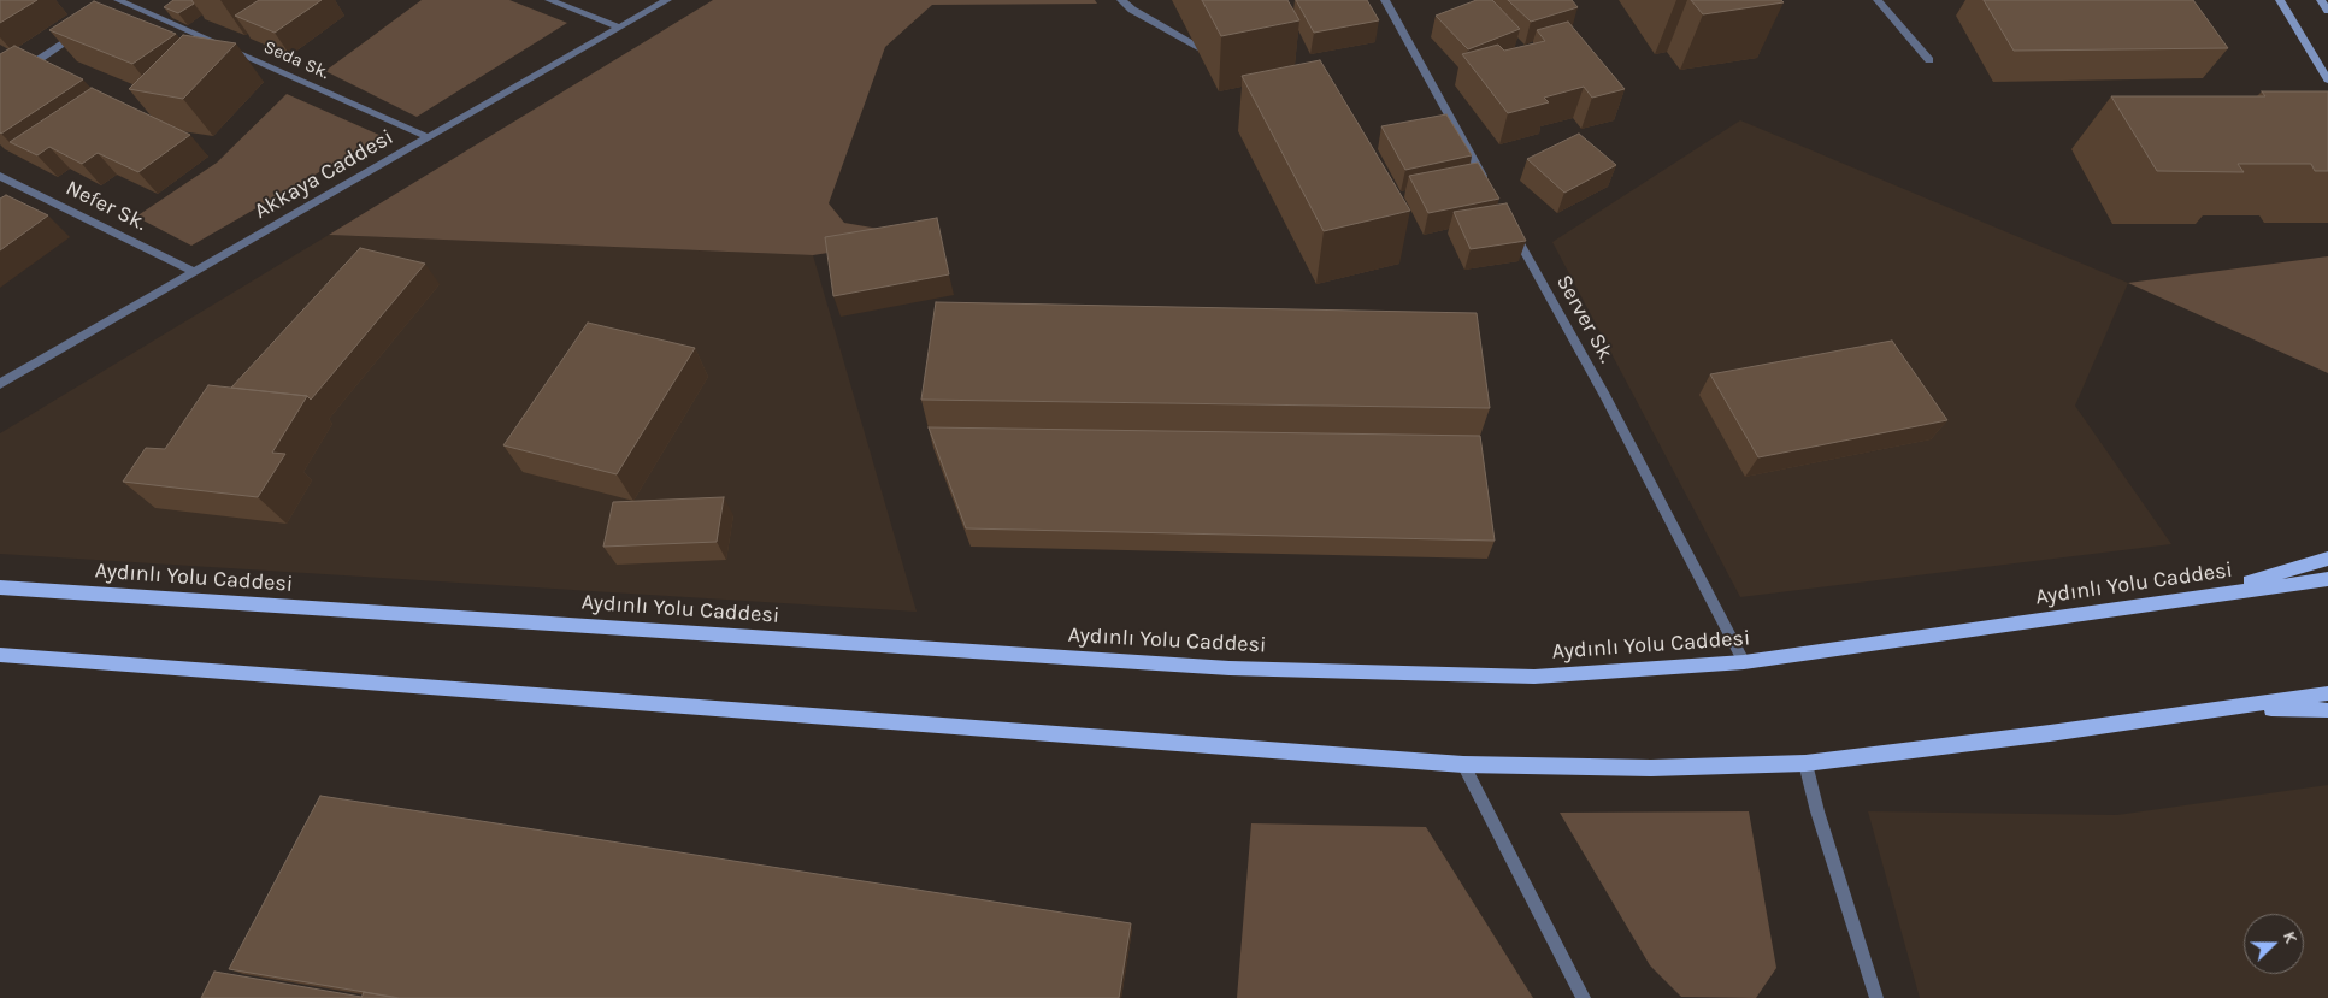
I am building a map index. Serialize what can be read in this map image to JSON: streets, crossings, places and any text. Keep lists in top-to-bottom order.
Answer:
{
  "streets": {
    "main road": ["Aydınlı Yolu Caddesi"],
    "street": [
      "Seda Sk.",
      "Akkaya Caddesi",
      "Nefer Sk.",
      "Server Sk."
    ]
  },
  "crossings": [
    ["Seda Sk.", "Akkaya Caddesi"],
    ["Akkaya Caddesi", "Nefer Sk."],
    ["Server Sk.", "Aydınlı Yolu Caddesi"]
  ],
  "north": "right"
}
